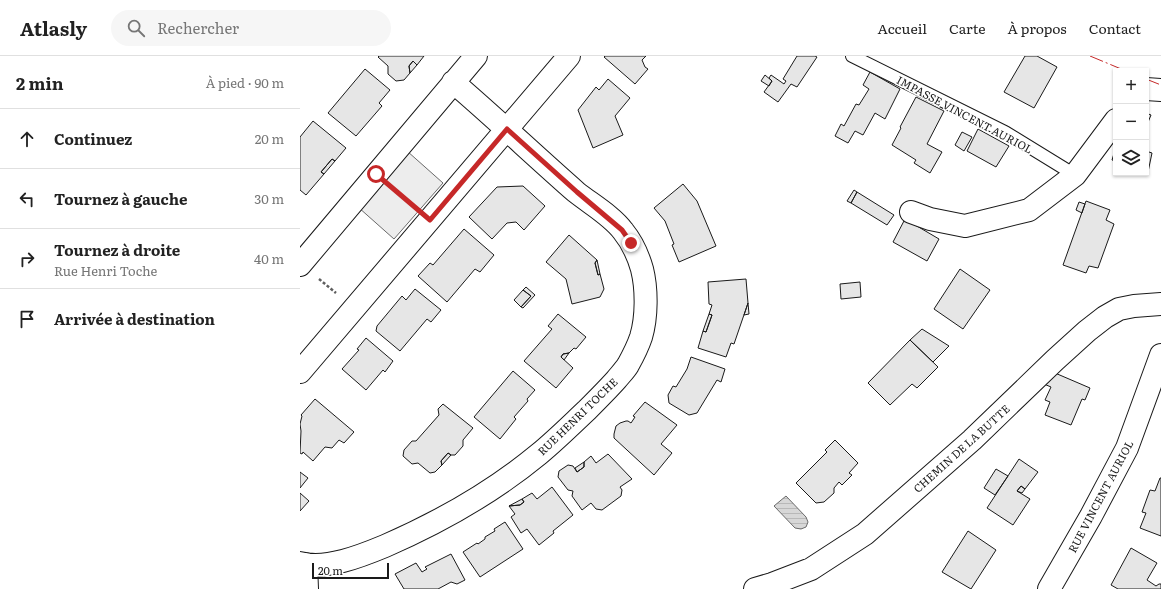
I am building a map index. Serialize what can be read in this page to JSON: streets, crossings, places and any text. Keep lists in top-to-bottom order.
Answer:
{
  "streets": {
    "street": ["RUE HENRI TOCHE", "CHEMIN DE LA BUTTE", "RUE VINCENT AURIOL"],
    "lane": ["IMPASSE VINCENT AURIOL"]
  },
  "scale_bar": "20 m",
  "page": {
    "header": "Atlasly",
    "search": "Rechercher",
    "nav": [
      "Accueil",
      "Carte",
      "À propos",
      "Contact"
    ],
    "heading": ["2 min", "À pied · 90 m"],
    "map_buttons": ["+", "−"],
    "list": [
      ["Continuez", "20 m"],
      ["Tournez à gauche", "30 m"],
      ["Tournez à droite", "Rue Henri Toche", "40 m"],
      "Arrivée à destination"
    ],
    "scale": "20 m"
  }
}
